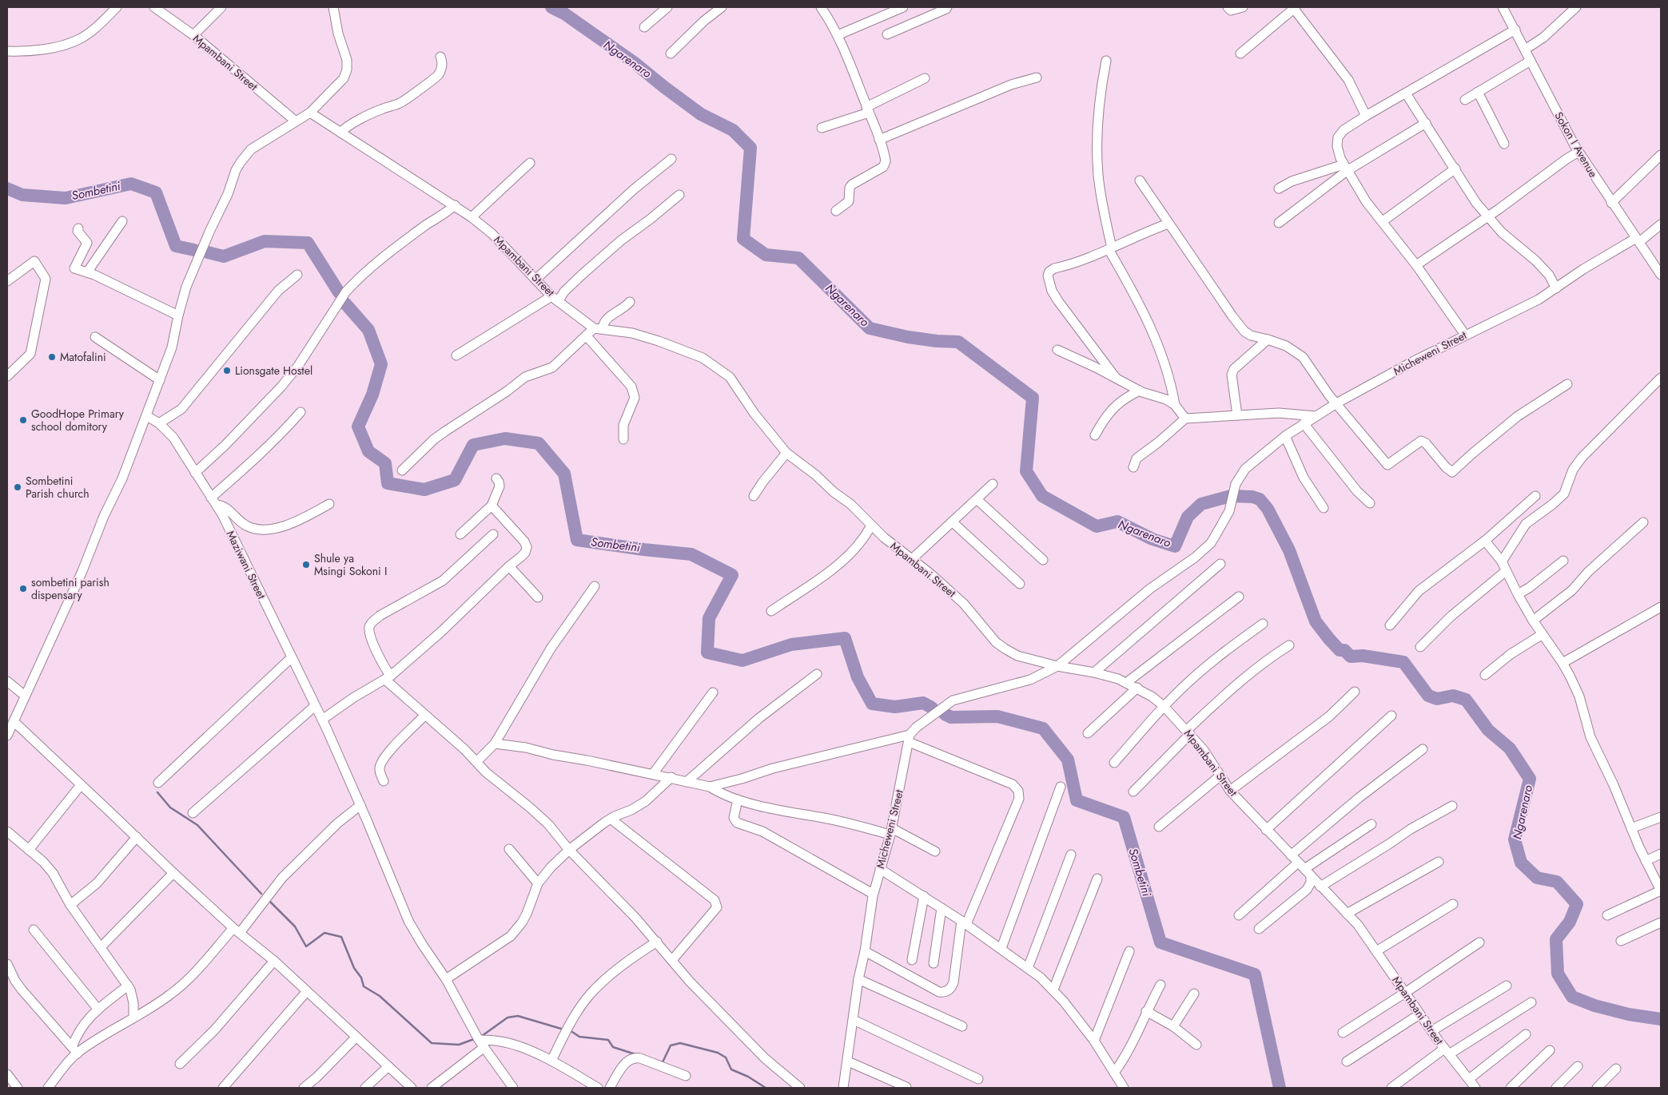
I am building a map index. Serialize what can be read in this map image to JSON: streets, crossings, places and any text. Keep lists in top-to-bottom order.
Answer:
{
  "streets": {
    "street": [
      "Mpambani Street",
      "Sokon I Avenue",
      "Micheweni Street",
      "Maziwani Street"
    ]
  },
  "crossings": [
    ["Mpambani Street", "Micheweni Street"],
    ["Sokon I Avenue", "Micheweni Street"]
  ],
  "water": ["Ngarenaro", "Sombetini"],
  "places": [
    "Matofalini",
    "Lionsgate Hostel",
    "GoodHope Primary school domitory",
    "Sombetini Parish church",
    "Shule ya Msingi Sokoni I",
    "sombetini parish dispensary"
  ]
}
